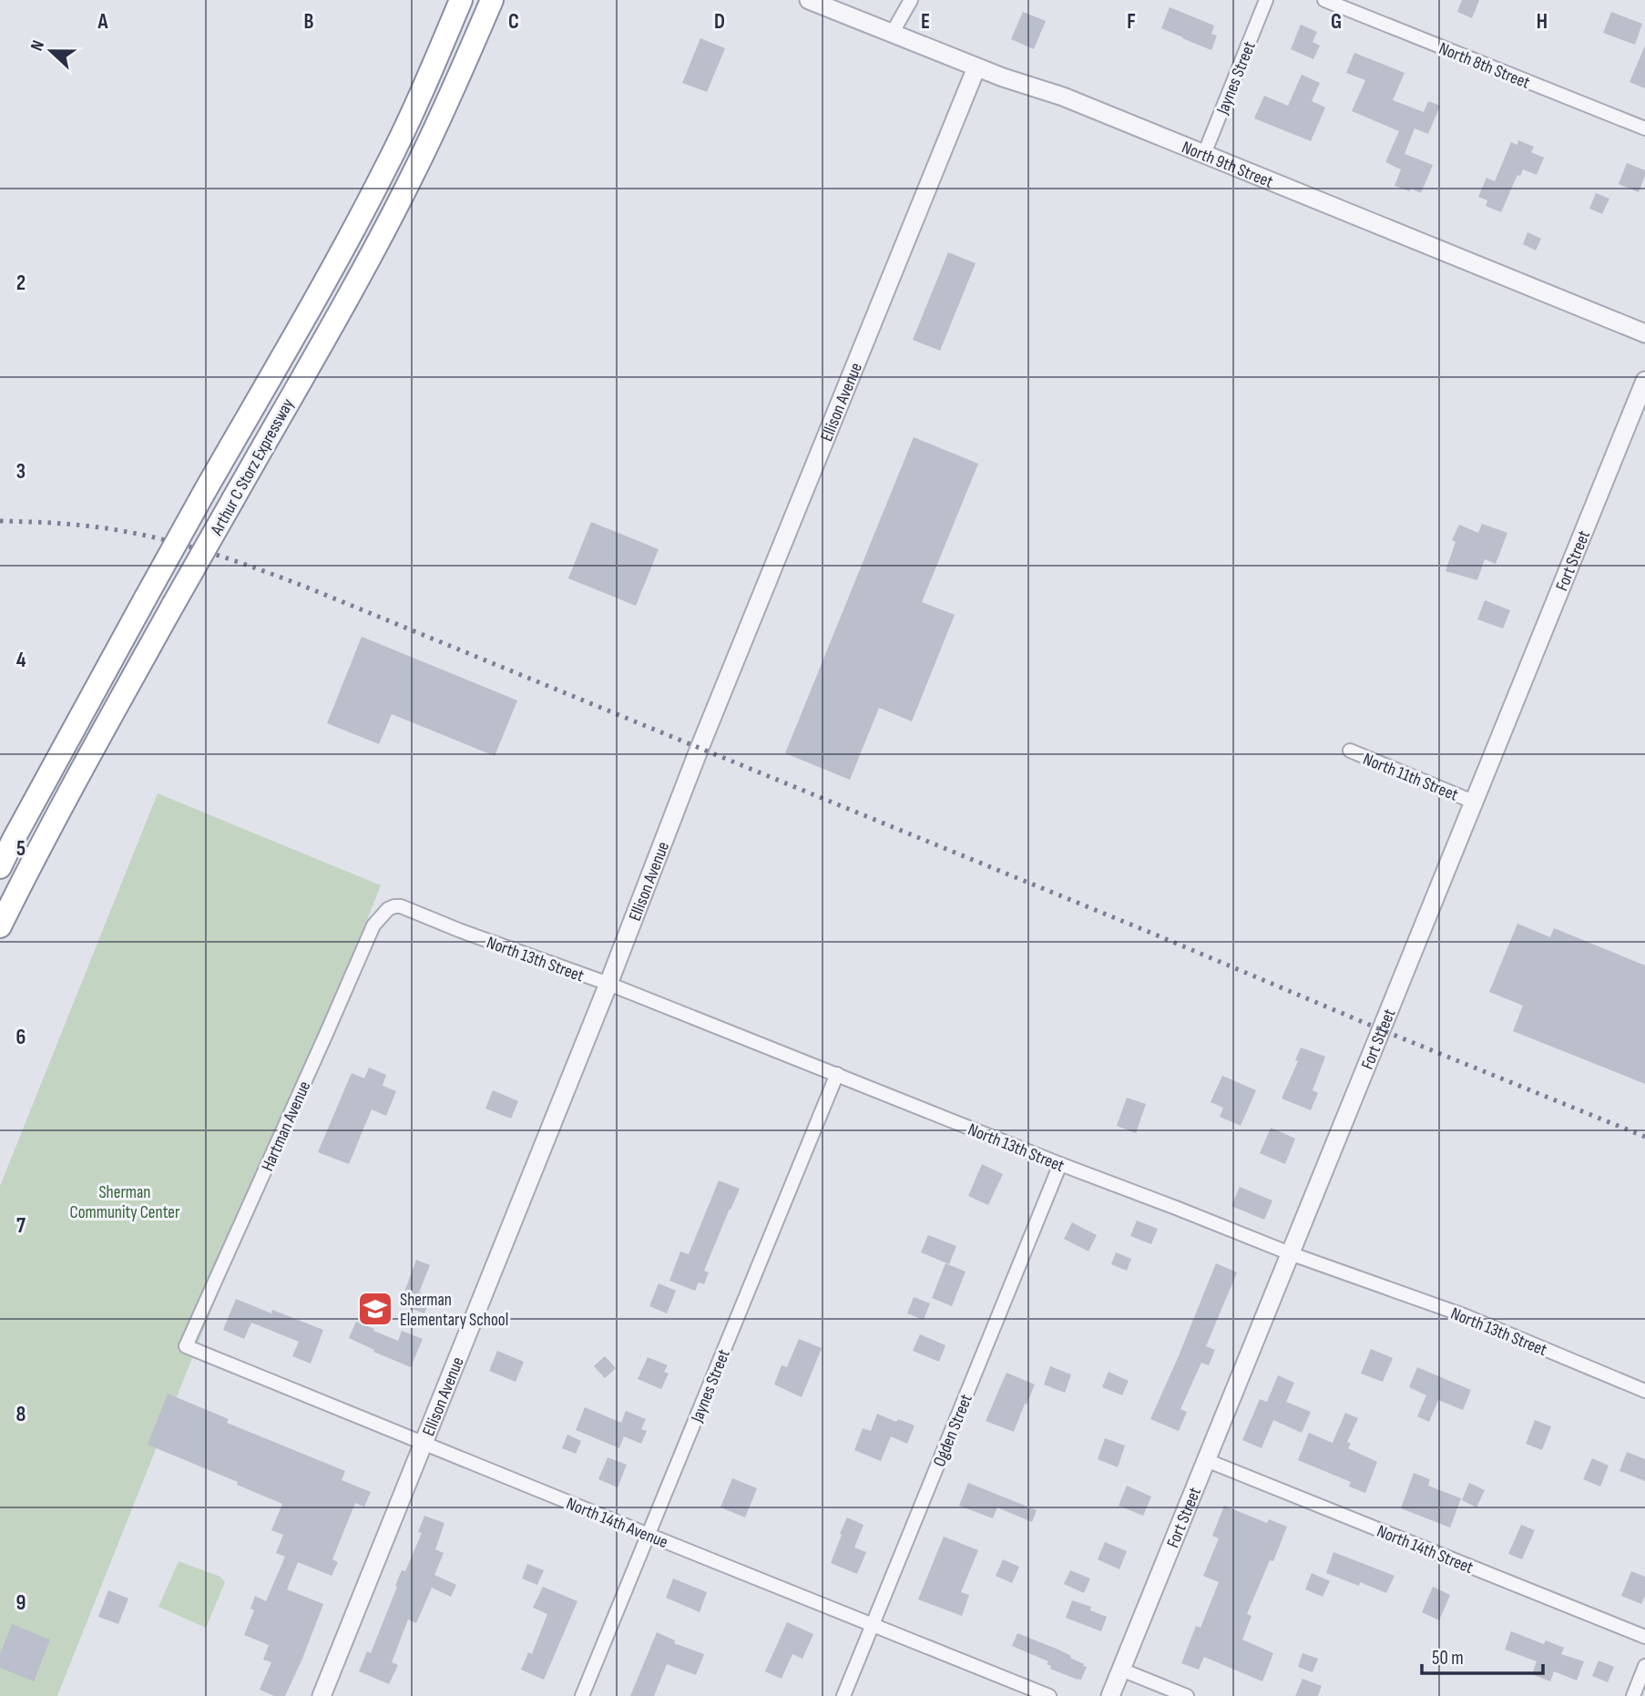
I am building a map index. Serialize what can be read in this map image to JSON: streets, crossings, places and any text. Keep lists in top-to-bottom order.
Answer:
{
  "streets": {
    "highway": ["Arthur C Storz Expressway"],
    "street": [
      "North 8th Street",
      "Jaynes Street",
      "North 9th Street",
      "Ellison Avenue",
      "Fort Street",
      "North 11th Street",
      "North 13th Street",
      "Hartman Avenue",
      "Ogden Street",
      "North 14th Avenue",
      "North 14th Street"
    ]
  },
  "crossings": [
    ["Jaynes Street", "North 9th Street"],
    ["Jaynes Street", "North 13th Street"],
    ["Jaynes Street", "North 14th Avenue"],
    ["North 9th Street", "Ellison Avenue"],
    ["Ellison Avenue", "North 13th Street"],
    ["Ellison Avenue", "North 14th Avenue"],
    ["Fort Street", "North 11th Street"],
    ["Fort Street", "North 13th Street"],
    ["Fort Street", "North 14th Street"],
    ["North 13th Street", "Hartman Avenue"],
    ["North 13th Street", "Ogden Street"],
    ["Hartman Avenue", "North 14th Avenue"],
    ["Ogden Street", "North 14th Avenue"]
  ],
  "parks": ["Sherman Community Center"],
  "places": {
    "school or university": ["Sherman Elementary School"]
  },
  "scale_bar": "50 m",
  "north": "left",
  "grid": {
    "columns": [
      "A",
      "B",
      "C",
      "D",
      "E",
      "F",
      "G",
      "H"
    ],
    "rows": [
      "2",
      "3",
      "4",
      "5",
      "6",
      "7",
      "8",
      "9"
    ]
  }
}
